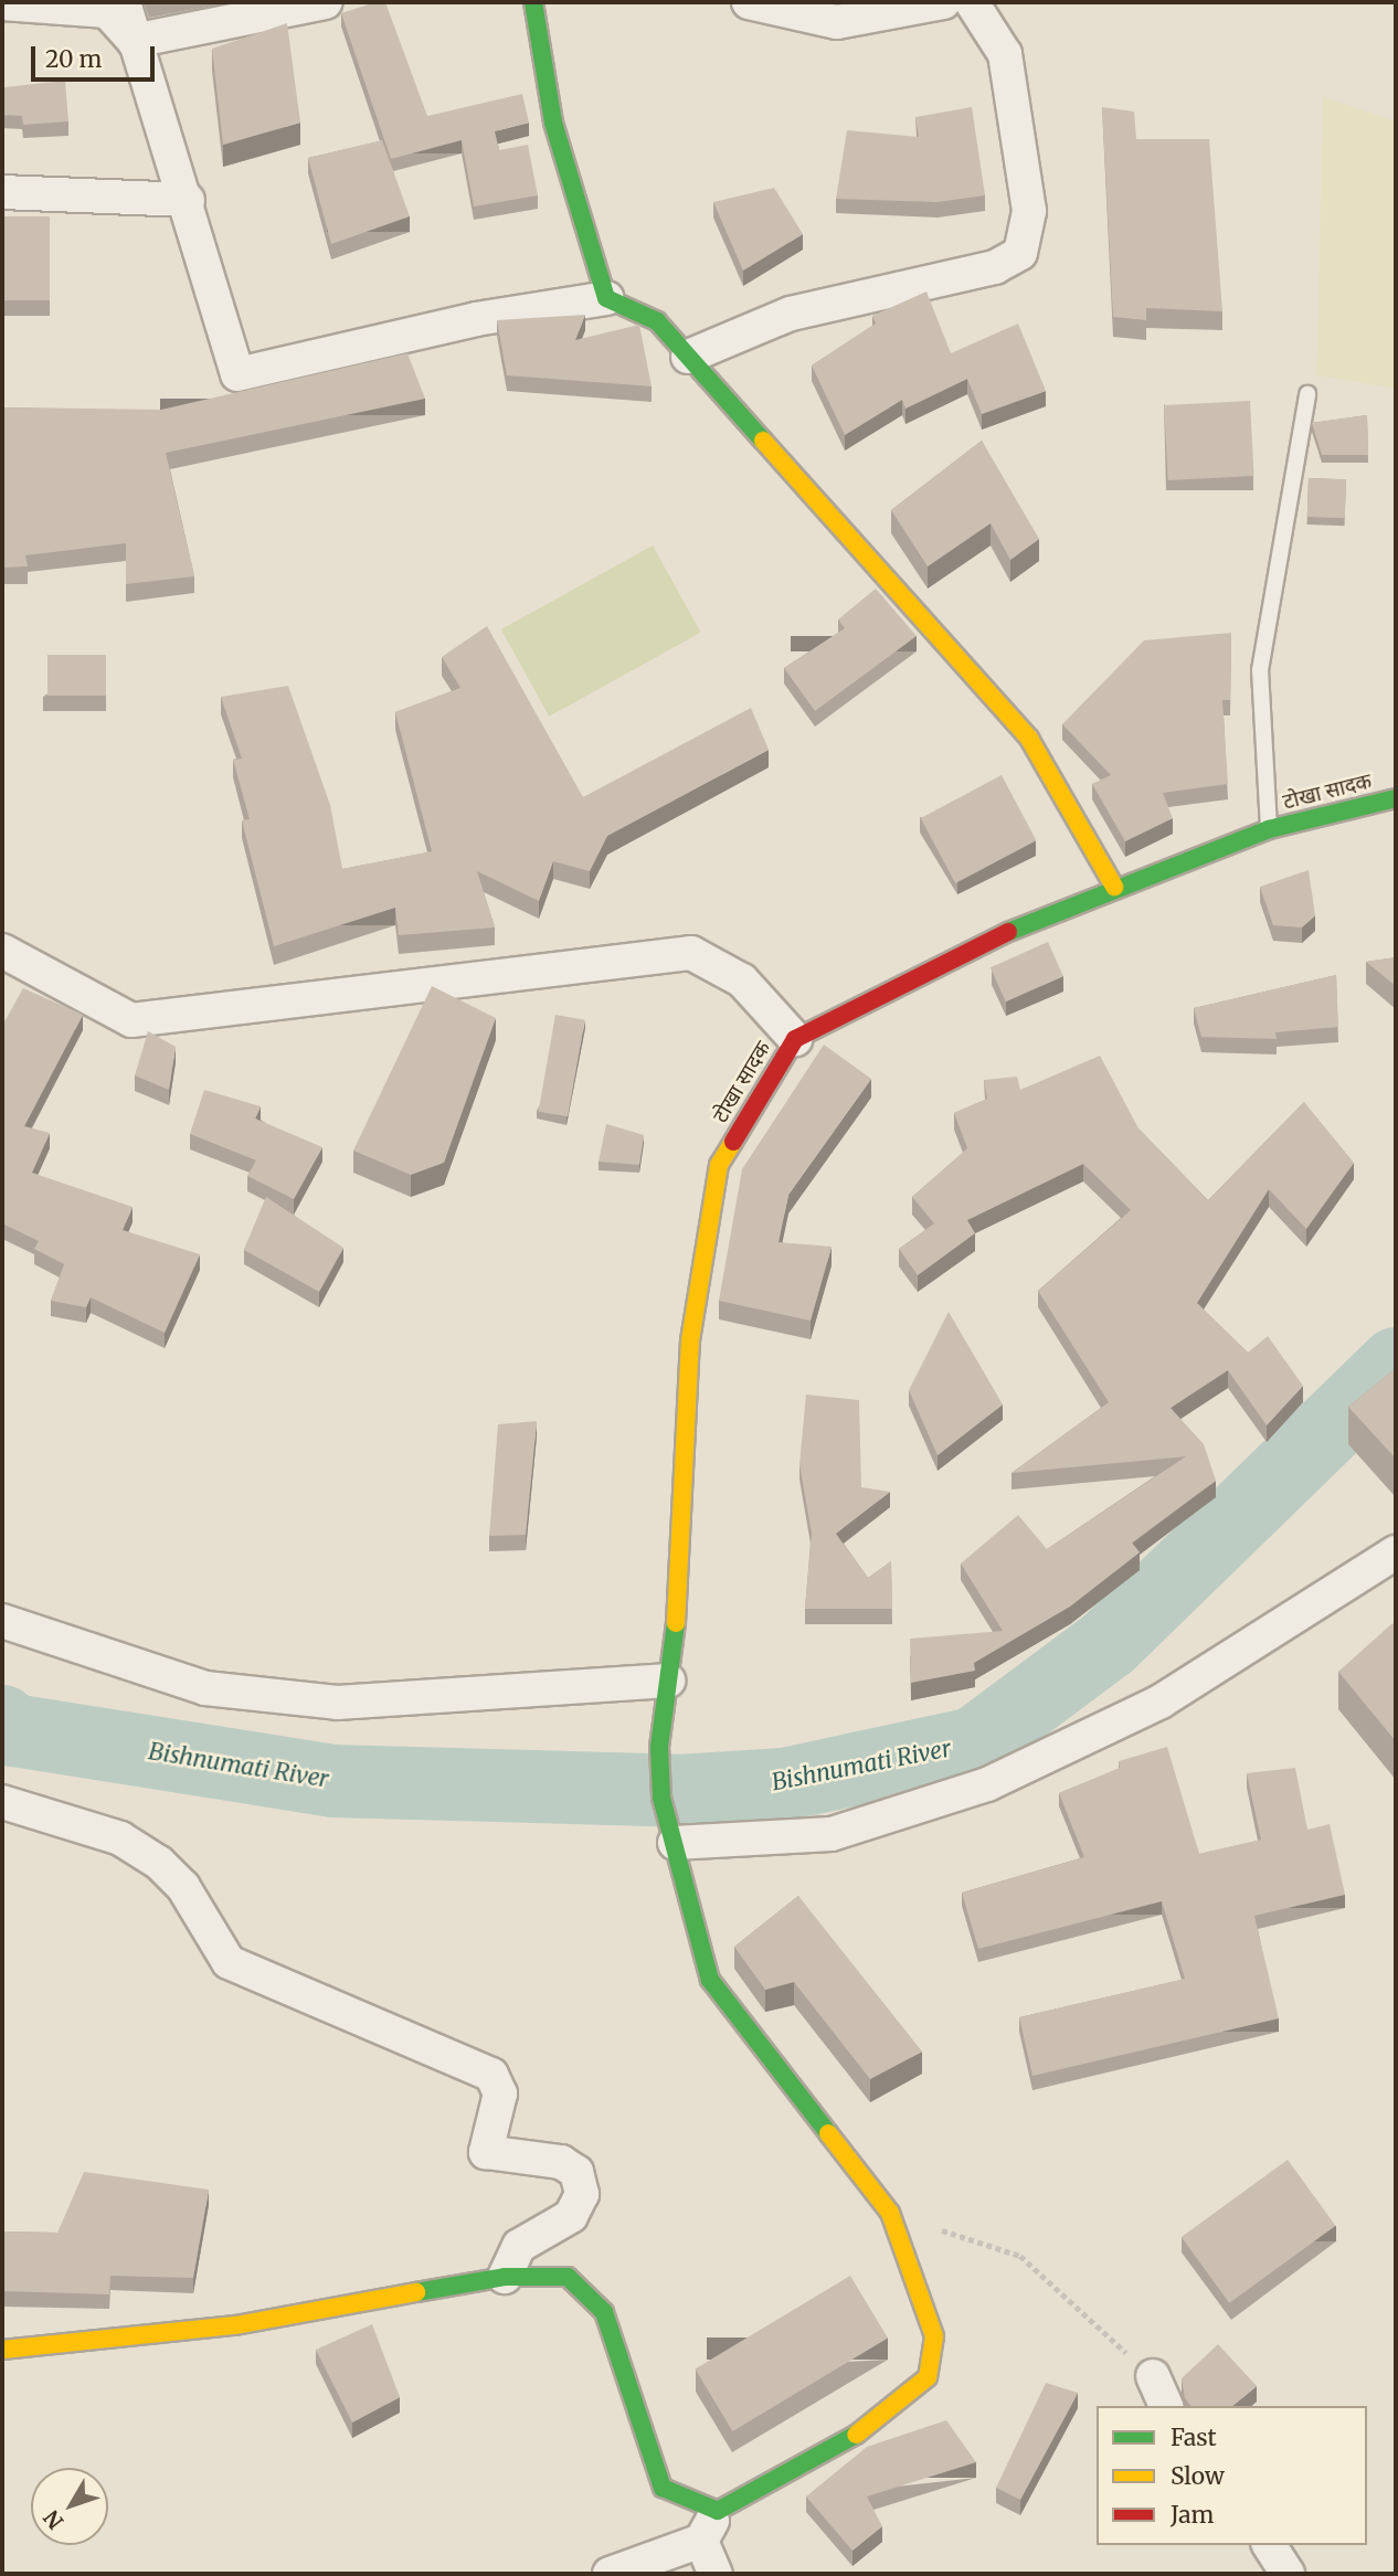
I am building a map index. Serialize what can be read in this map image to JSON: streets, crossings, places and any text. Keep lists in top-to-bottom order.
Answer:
{
  "streets": {
    "main road": ["टोखा सादक"]
  },
  "water": ["Bishnumati River"],
  "legend": ["Fast", "Slow", "Jam"],
  "scale_bar": "20 m",
  "north": "bottom left"
}
